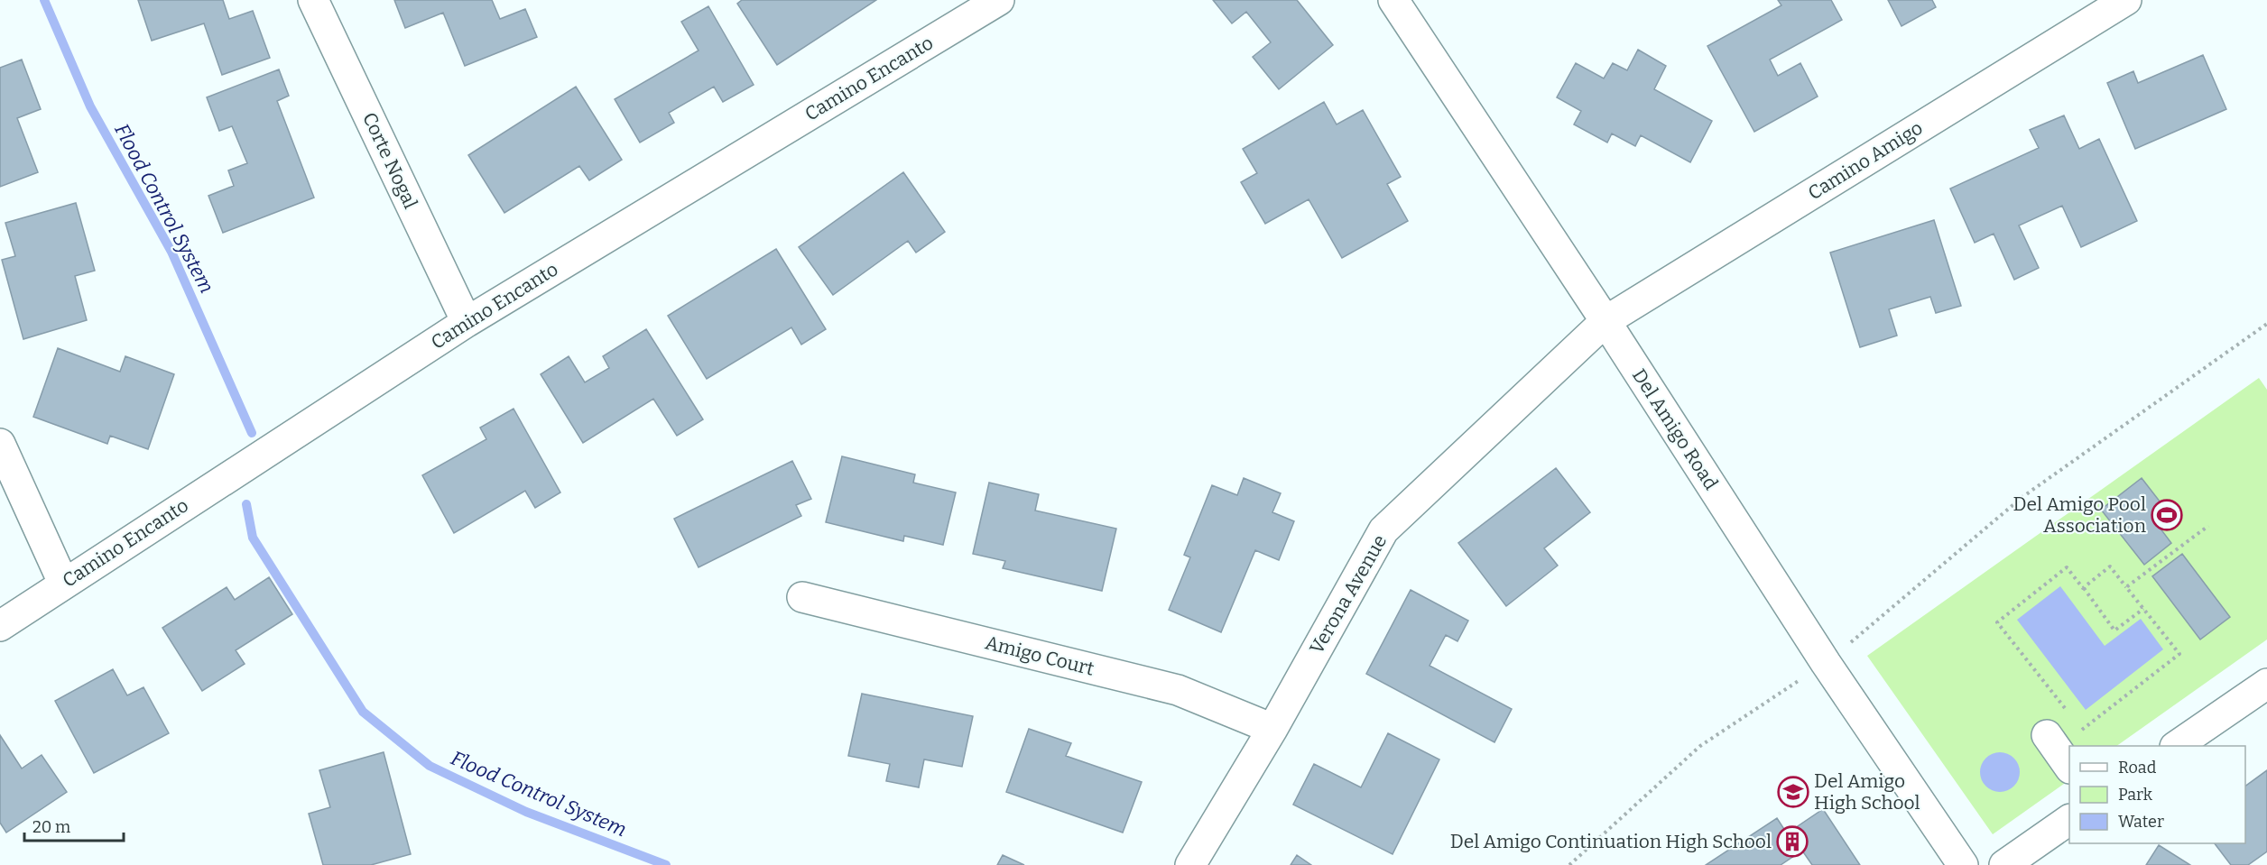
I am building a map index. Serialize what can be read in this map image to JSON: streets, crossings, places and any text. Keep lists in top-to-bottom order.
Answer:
{
  "streets": {
    "street": [
      "Camino Encanto",
      "Corte Nogal",
      "Camino Amigo",
      "Del Amigo Road",
      "Verona Avenue",
      "Amigo Court"
    ]
  },
  "crossings": [
    ["Camino Encanto", "Corte Nogal"],
    ["Camino Amigo", "Del Amigo Road"],
    ["Camino Amigo", "Verona Avenue"],
    ["Del Amigo Road", "Verona Avenue"],
    ["Verona Avenue", "Amigo Court"]
  ],
  "water": ["Flood Control System"],
  "places": {
    "sports": ["Del Amigo Pool Association"],
    "school or university": ["Del Amigo High School"],
    "building": ["Del Amigo Continuation High School"]
  },
  "legend": ["Road", "Park", "Water"],
  "scale_bar": "20 m"
}
